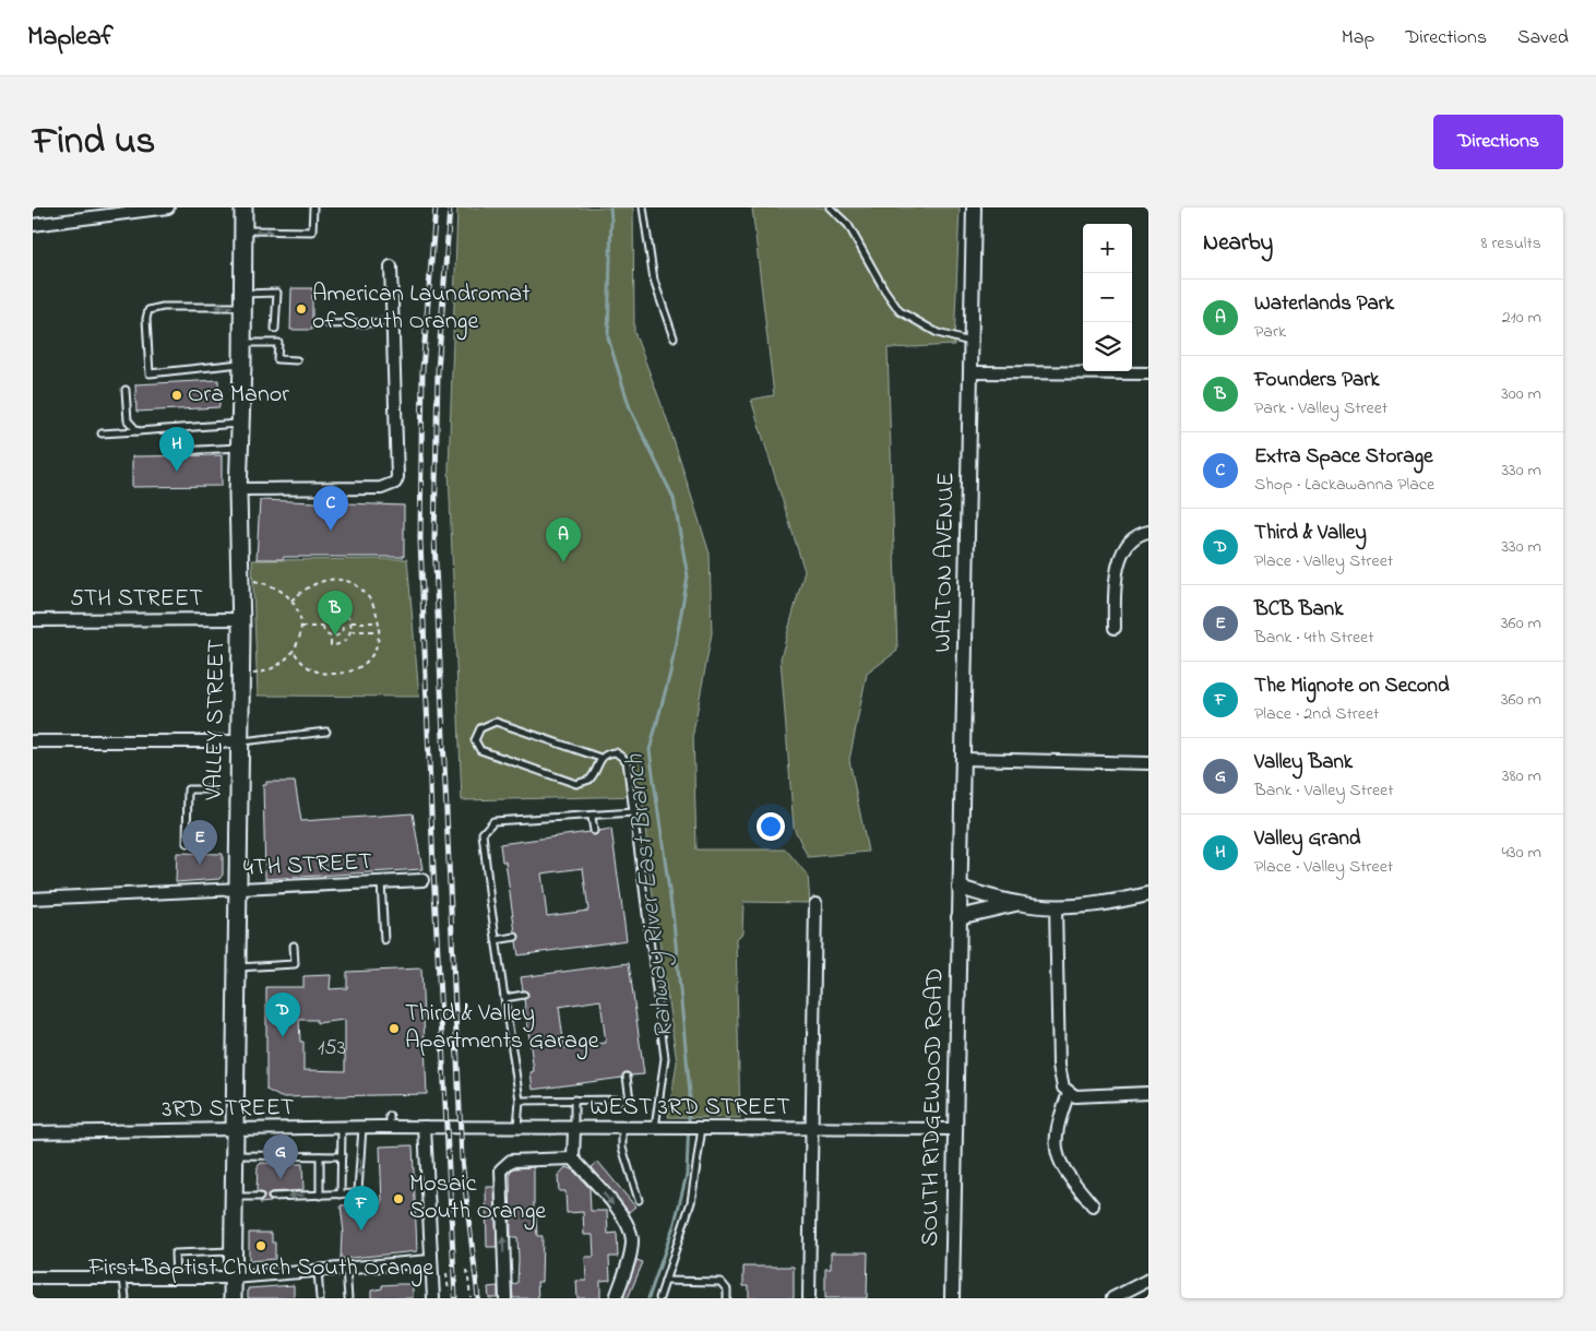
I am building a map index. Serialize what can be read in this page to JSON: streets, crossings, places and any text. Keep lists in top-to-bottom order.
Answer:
{
  "streets": {
    "main road": ["VALLEY STREET"],
    "street": [
      "WALTON AVENUE",
      "5TH STREET",
      "4TH STREET",
      "SOUTH RIDGEWOOD ROAD",
      "WEST 3RD STREET",
      "3RD STREET"
    ]
  },
  "crossings": [
    ["WALTON AVENUE", "SOUTH RIDGEWOOD ROAD"],
    ["5TH STREET", "VALLEY STREET"],
    ["VALLEY STREET", "4TH STREET"],
    ["VALLEY STREET", "3RD STREET"],
    ["SOUTH RIDGEWOOD ROAD", "WEST 3RD STREET"],
    ["WEST 3RD STREET", "3RD STREET"]
  ],
  "water": ["Rahway River East Branch"],
  "places": [
    "American Laundromat of South Orange",
    "Ora Manor",
    "Third & Valley Apartments Garage",
    "Mosaic South Orange",
    "First Baptist Church South Orange"
  ],
  "house_numbers": ["153"],
  "page": {
    "header": "Mapleaf",
    "nav": ["Map", "Directions", "Saved"],
    "title": "Find us",
    "buttons": "Directions",
    "heading": ["Nearby", "8 results"],
    "map_buttons": ["+", "−"],
    "list": [
      {
        "mark": "A",
        "name": "Waterlands Park",
        "note": "Park",
        "value": "210 m"
      },
      {
        "mark": "B",
        "name": "Founders Park",
        "note": "Park · Valley Street",
        "value": "300 m"
      },
      {
        "mark": "C",
        "name": "Extra Space Storage",
        "note": "Shop · Lackawanna Place",
        "value": "330 m"
      },
      {
        "mark": "D",
        "name": "Third & Valley",
        "note": "Place · Valley Street",
        "value": "330 m"
      },
      {
        "mark": "E",
        "name": "BCB Bank",
        "note": "Bank · 4th Street",
        "value": "360 m"
      },
      {
        "mark": "F",
        "name": "The Mignote on Second",
        "note": "Place · 2nd Street",
        "value": "360 m"
      },
      {
        "mark": "G",
        "name": "Valley Bank",
        "note": "Bank · Valley Street",
        "value": "380 m"
      },
      {
        "mark": "H",
        "name": "Valley Grand",
        "note": "Place · Valley Street",
        "value": "430 m"
      }
    ],
    "pins": [
      "H",
      "C",
      "A",
      "B",
      "E",
      "D",
      "G",
      "F"
    ]
  }
}
